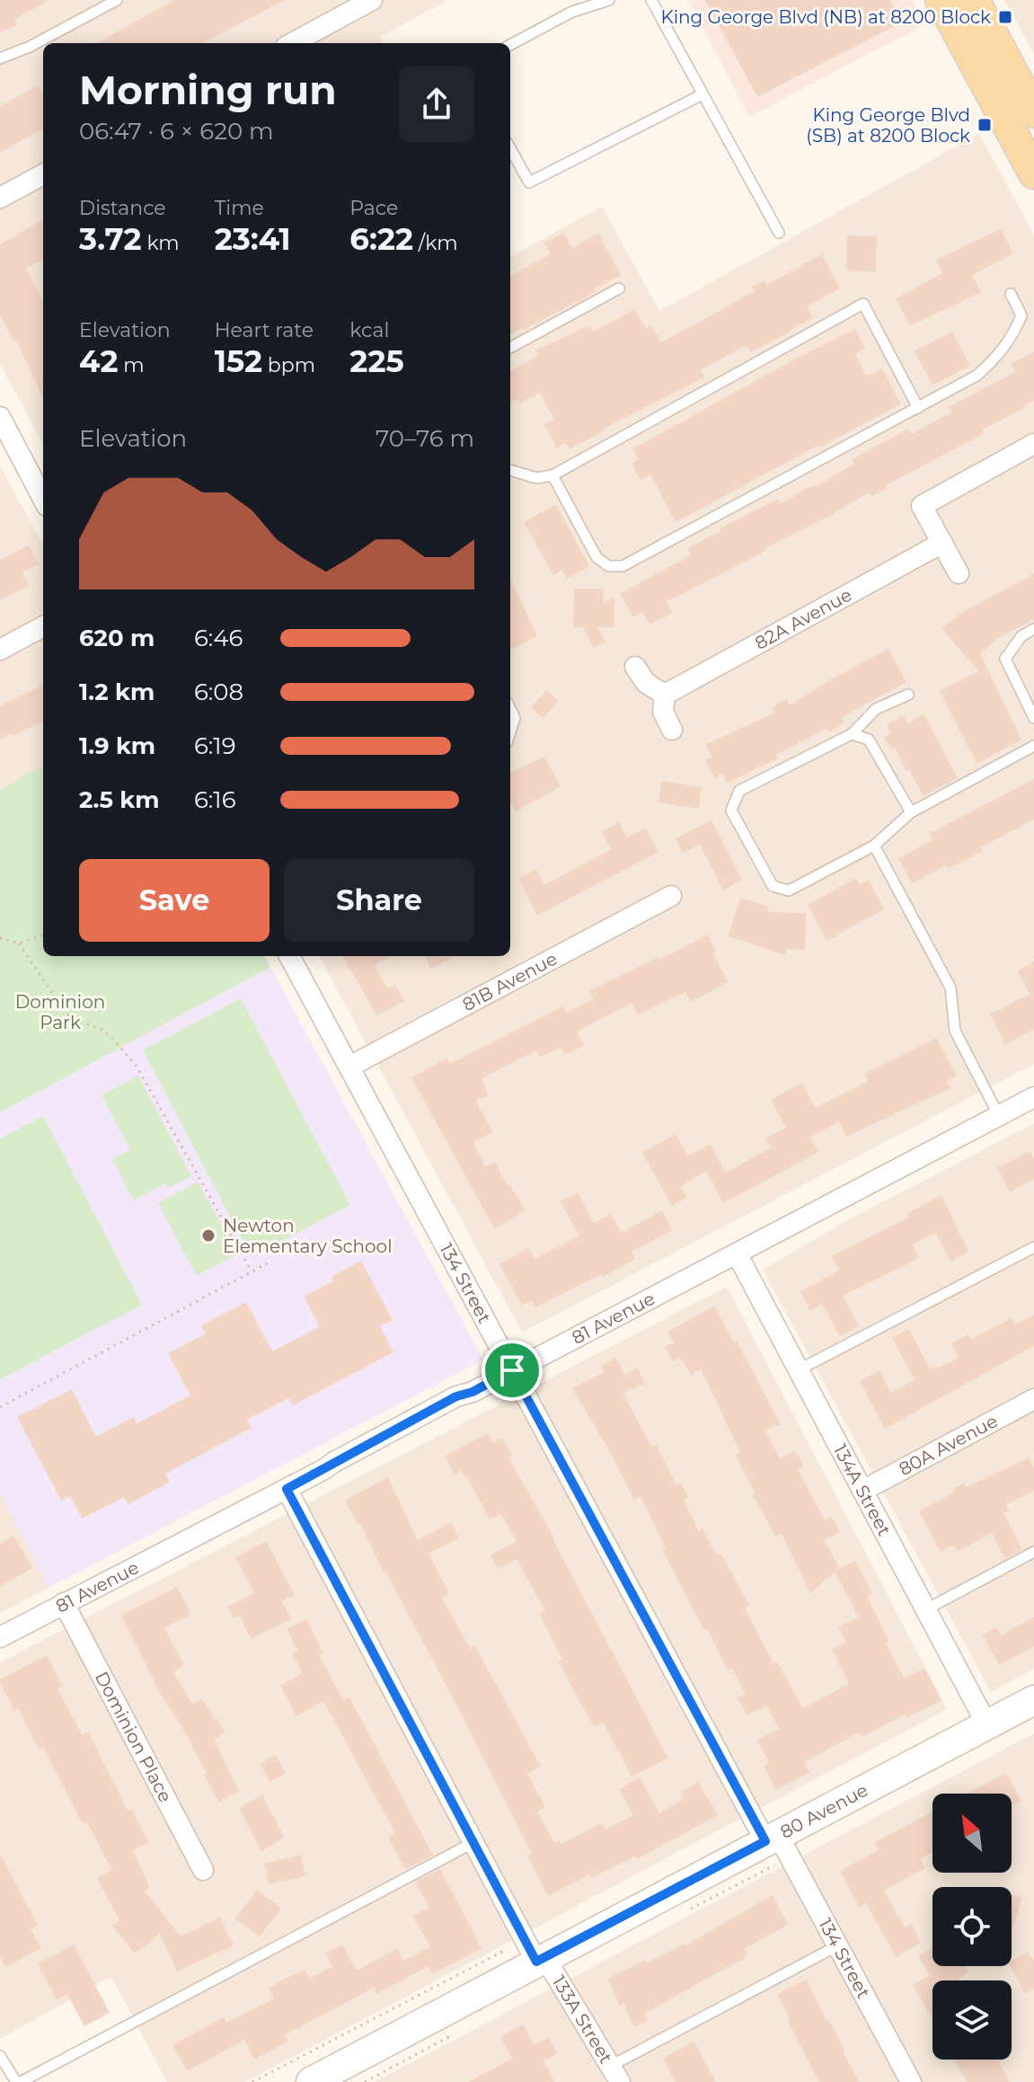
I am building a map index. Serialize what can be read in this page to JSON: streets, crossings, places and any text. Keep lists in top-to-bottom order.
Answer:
{
  "streets": {
    "main road": ["80 Avenue"],
    "street": [
      "82A Avenue",
      "81B Avenue",
      "134 Street",
      "81 Avenue",
      "80A Avenue",
      "134A Street",
      "Dominion Place",
      "133A Street"
    ]
  },
  "crossings": [
    ["81B Avenue", "134 Street"],
    ["134 Street", "81 Avenue"],
    ["134 Street", "80 Avenue"],
    ["81 Avenue", "134A Street"],
    ["81 Avenue", "Dominion Place"],
    ["81 Avenue", "133A Street"],
    ["80A Avenue", "134A Street"],
    ["134A Street", "80 Avenue"],
    ["80 Avenue", "133A Street"]
  ],
  "parks": ["Dominion Park"],
  "places": {
    "transit": ["King George Blvd (NB) at 8200 Block", "King George Blvd (SB) at 8200 Block"],
    "other": ["Newton Elementary School"]
  },
  "north": "top left",
  "page": {
    "heading": ["Morning run", "06:47 · 6 × 620 m"],
    "stats": [
      ["Distance", "3.72 km"],
      ["Time", "23:41"],
      ["Pace", "6:22 /km"],
      ["Elevation", "42 m"],
      ["Heart rate", "152 bpm"],
      ["kcal", "225"]
    ],
    "chart": ["Elevation", "70–76 m"],
    "list": [
      {
        "name": "620 m",
        "note": "6:46"
      },
      {
        "name": "1.2 km",
        "note": "6:08"
      },
      {
        "name": "1.9 km",
        "note": "6:19"
      },
      {
        "name": "2.5 km",
        "note": "6:16"
      }
    ],
    "buttons": ["Save", "Share"]
  }
}
